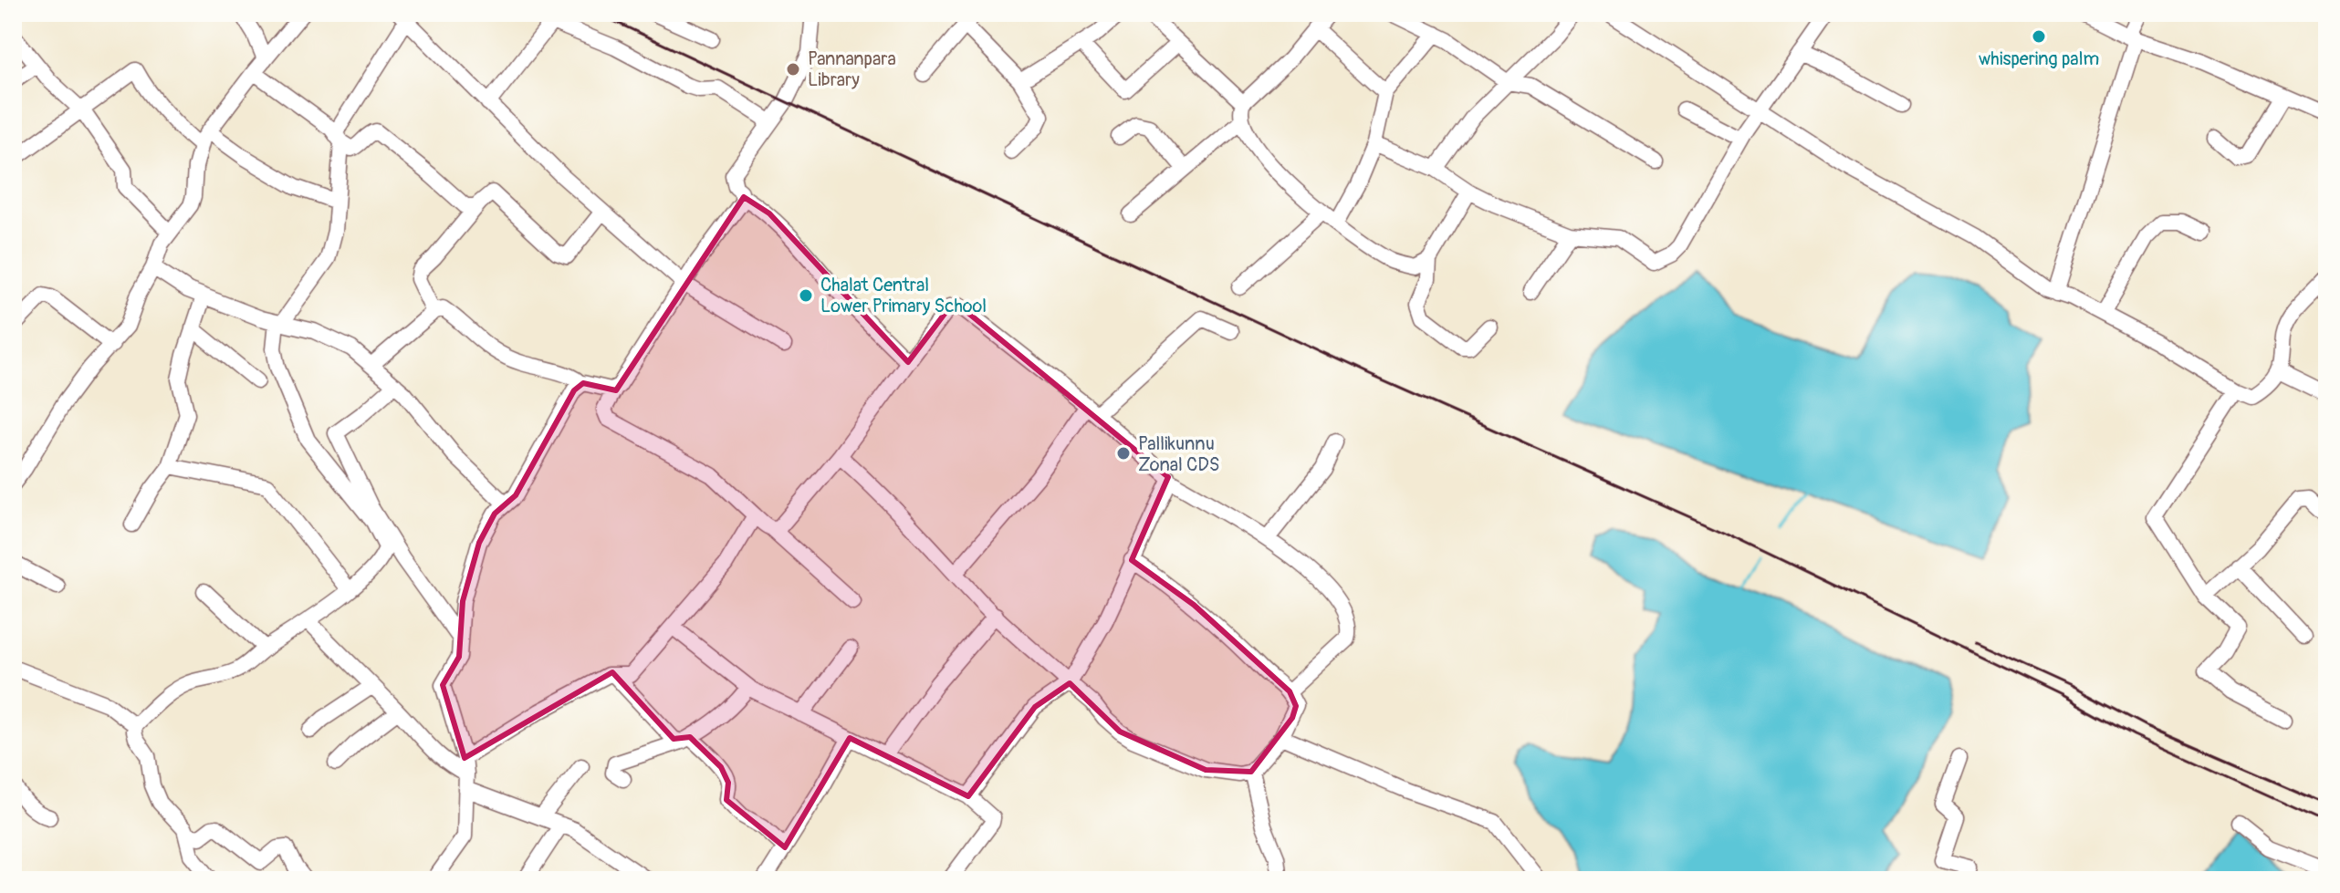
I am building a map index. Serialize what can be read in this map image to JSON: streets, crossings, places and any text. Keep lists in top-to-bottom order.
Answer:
{
  "places": [
    "whispering palm",
    "Pannanpara Library",
    "Chalat Central Lower Primary School",
    "Pallikunnu Zonal CDS"
  ]
}
